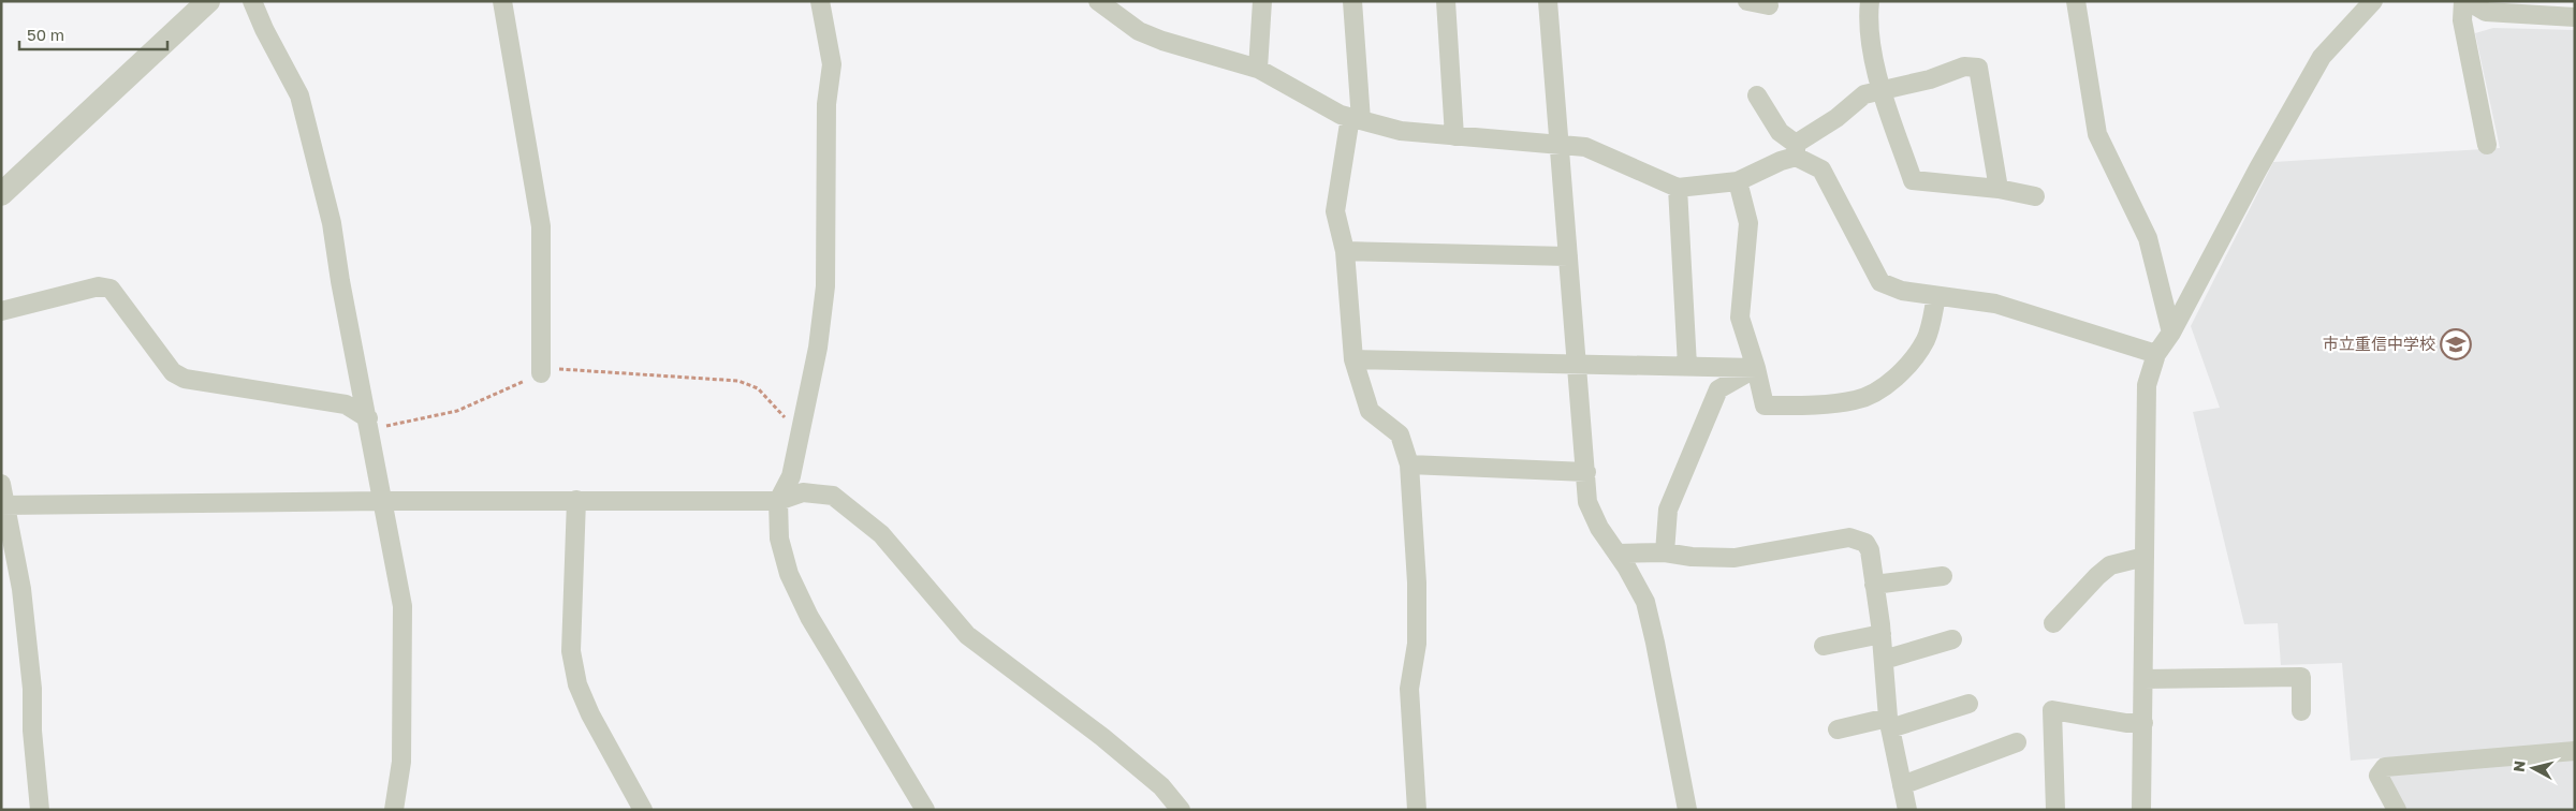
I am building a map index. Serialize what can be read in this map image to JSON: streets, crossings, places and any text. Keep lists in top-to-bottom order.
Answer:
{
  "places": {
    "school or university": ["市立重信中学校"]
  },
  "scale_bar": "50 m",
  "north": "left"
}
